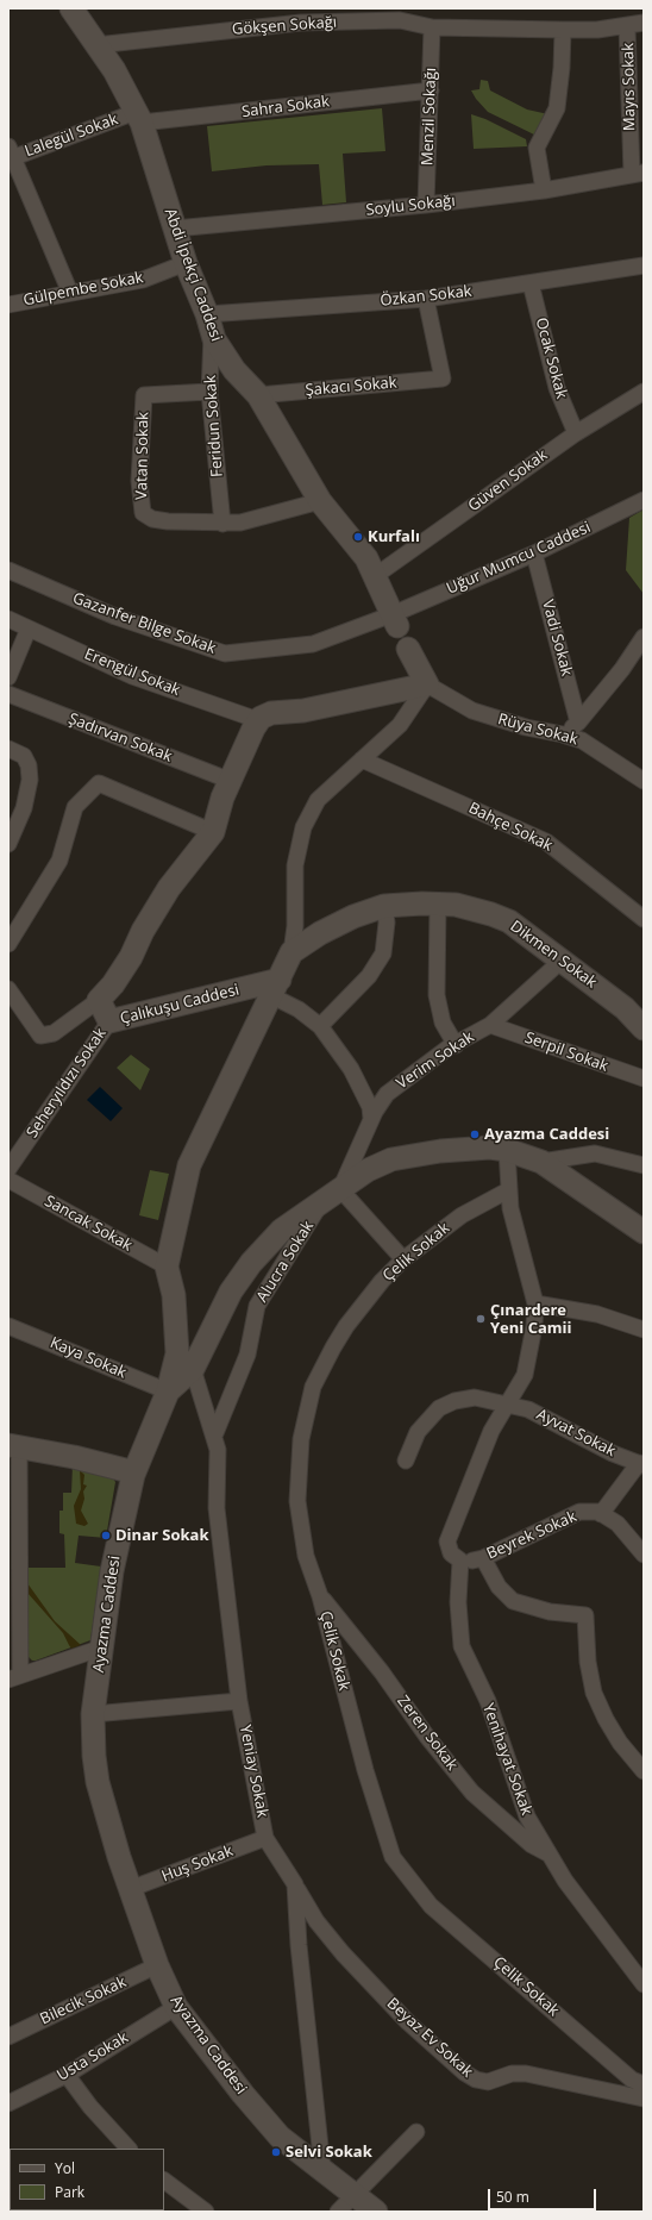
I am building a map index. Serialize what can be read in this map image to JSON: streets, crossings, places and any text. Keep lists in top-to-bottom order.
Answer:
{
  "streets": {
    "street": [
      "Gökşen Sokağı",
      "Mayıs Sokak",
      "Sahra Sokak",
      "Menzil Sokağı",
      "Lalegül Sokak",
      "Soylu Sokağı",
      "Abdi İpekçi Caddesi",
      "Gülpembe Sokak",
      "Özkan Sokak",
      "Ocak Sokak",
      "Şakacı Sokak",
      "Feridun Sokak",
      "Vatan Sokak",
      "Güven Sokak",
      "Uğur Mumcu Caddesi",
      "Gazanfer Bilge Sokak",
      "Vadi Sokak",
      "Erengül Sokak",
      "Rüya Sokak",
      "Şadırvan Sokak",
      "Bahçe Sokak",
      "Dikmen Sokak",
      "Çalıkuşu Caddesi",
      "Serpil Sokak",
      "Verim Sokak",
      "Seheryıldızı Sokak",
      "Sancak Sokak",
      "Çelik Sokak",
      "Alucra Sokak",
      "Kaya Sokak",
      "Ayvat Sokak",
      "Beyrek Sokak",
      "Ayazma Caddesi",
      "Zeren Sokak",
      "Yenihayat Sokak",
      "Yeniay Sokak",
      "Huş Sokak",
      "Bilecik Sokak",
      "Beyaz Ev Sokak",
      "Usta Sokak"
    ]
  },
  "crossings": [
    ["Gökşen Sokağı", "Mayıs Sokak"],
    ["Gökşen Sokağı", "Menzil Sokağı"],
    ["Gökşen Sokağı", "Abdi İpekçi Caddesi"],
    ["Mayıs Sokak", "Soylu Sokağı"],
    ["Sahra Sokak", "Menzil Sokağı"],
    ["Sahra Sokak", "Lalegül Sokak"],
    ["Sahra Sokak", "Abdi İpekçi Caddesi"],
    ["Menzil Sokağı", "Soylu Sokağı"],
    ["Lalegül Sokak", "Abdi İpekçi Caddesi"],
    ["Soylu Sokağı", "Abdi İpekçi Caddesi"],
    ["Abdi İpekçi Caddesi", "Gülpembe Sokak"],
    ["Abdi İpekçi Caddesi", "Özkan Sokak"],
    ["Abdi İpekçi Caddesi", "Şakacı Sokak"],
    ["Abdi İpekçi Caddesi", "Feridun Sokak"],
    ["Abdi İpekçi Caddesi", "Vatan Sokak"],
    ["Abdi İpekçi Caddesi", "Güven Sokak"],
    ["Abdi İpekçi Caddesi", "Uğur Mumcu Caddesi"],
    ["Abdi İpekçi Caddesi", "Gazanfer Bilge Sokak"],
    ["Özkan Sokak", "Ocak Sokak"],
    ["Özkan Sokak", "Şakacı Sokak"],
    ["Özkan Sokak", "Feridun Sokak"],
    ["Ocak Sokak", "Güven Sokak"],
    ["Feridun Sokak", "Vatan Sokak"],
    ["Uğur Mumcu Caddesi", "Gazanfer Bilge Sokak"],
    ["Uğur Mumcu Caddesi", "Vadi Sokak"],
    ["Erengül Sokak", "Çalıkuşu Caddesi"],
    ["Şadırvan Sokak", "Çalıkuşu Caddesi"],
    ["Dikmen Sokak", "Verim Sokak"],
    ["Çalıkuşu Caddesi", "Seheryıldızı Sokak"],
    ["Serpil Sokak", "Verim Sokak"],
    ["Verim Sokak", "Alucra Sokak"],
    ["Verim Sokak", "Ayazma Caddesi"],
    ["Çelik Sokak", "Zeren Sokak"],
    ["Alucra Sokak", "Ayazma Caddesi"],
    ["Alucra Sokak", "Yeniay Sokak"],
    ["Kaya Sokak", "Ayazma Caddesi"],
    ["Beyrek Sokak", "Yenihayat Sokak"],
    ["Ayazma Caddesi", "Yeniay Sokak"],
    ["Ayazma Caddesi", "Huş Sokak"],
    ["Ayazma Caddesi", "Bilecik Sokak"],
    ["Ayazma Caddesi", "Usta Sokak"],
    ["Zeren Sokak", "Yenihayat Sokak"],
    ["Yeniay Sokak", "Huş Sokak"],
    ["Yeniay Sokak", "Beyaz Ev Sokak"]
  ],
  "places": [
    "Kurfalı",
    "Ayazma Caddesi",
    "Çınardere Yeni Camii",
    "Dinar Sokak",
    "Selvi Sokak"
  ],
  "legend": ["Yol", "Park"],
  "scale_bar": "50 m"
}
